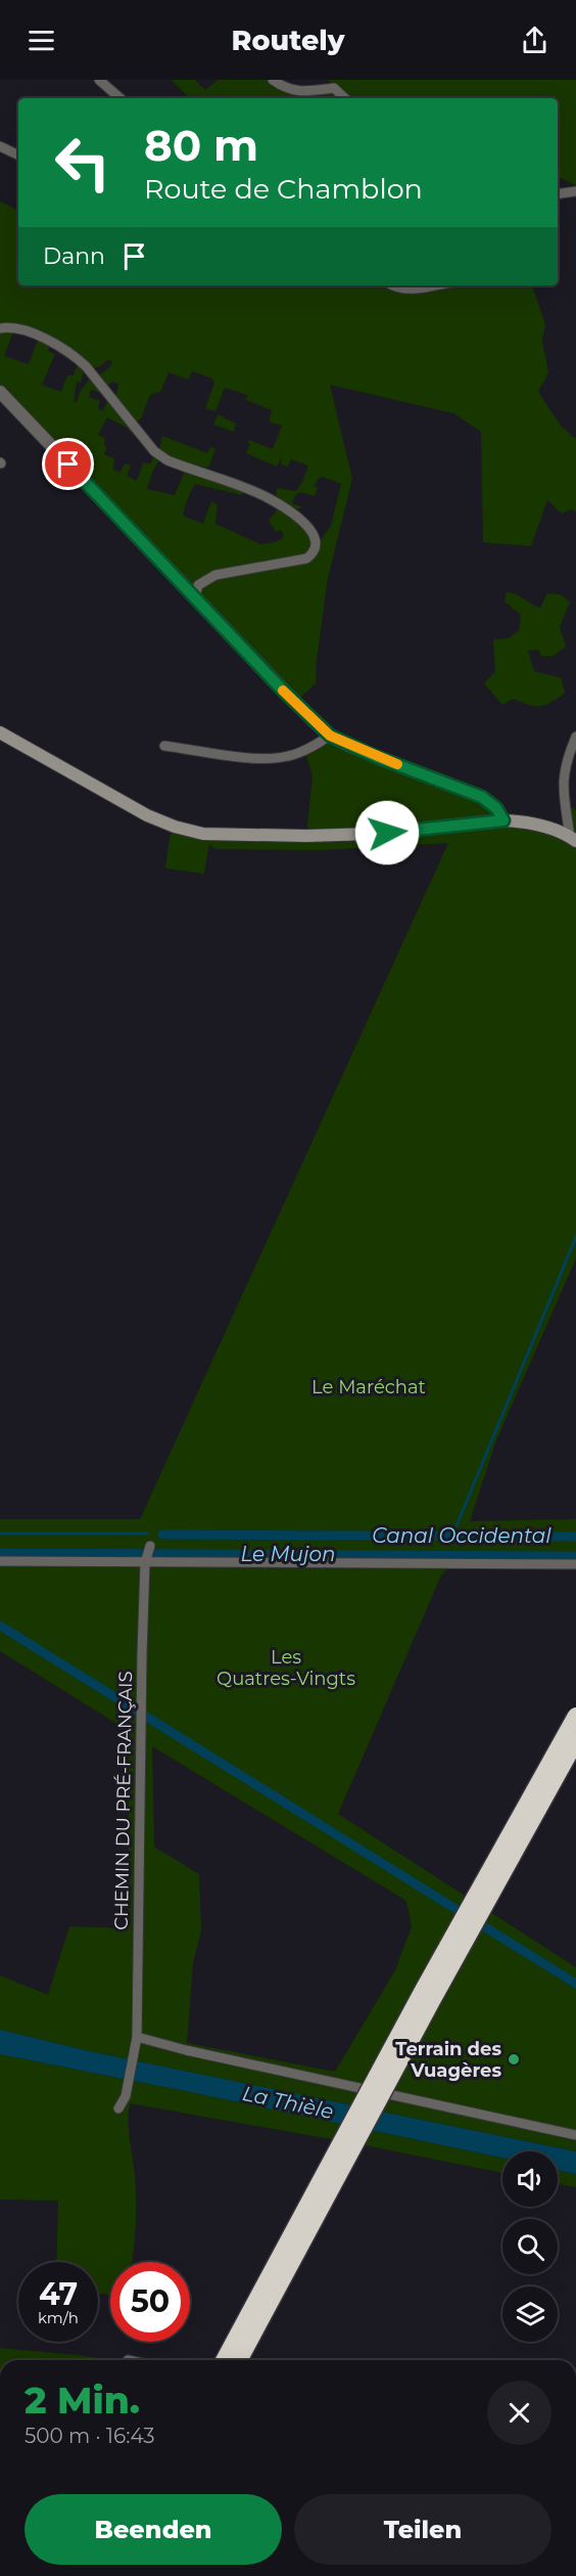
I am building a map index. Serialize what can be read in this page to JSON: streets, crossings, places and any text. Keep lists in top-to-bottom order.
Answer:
{
  "streets": {
    "street": ["CHEMIN DU PRÉ-FRANÇAIS"]
  },
  "water": ["Canal Occidental", "Le Mujon", "La Thièle"],
  "parks": ["Le Maréchat", "Les Quatres-Vingts"],
  "places": ["Terrain des Vuagères"],
  "page": {
    "header": "Routely",
    "turn": ["80 m", "Route de Chamblon"],
    "then": "Dann",
    "speed": "47 km/h",
    "limit": "50",
    "heading": ["2 Min.", "500 m · 16:43"],
    "buttons": ["Beenden", "Teilen"]
  }
}
